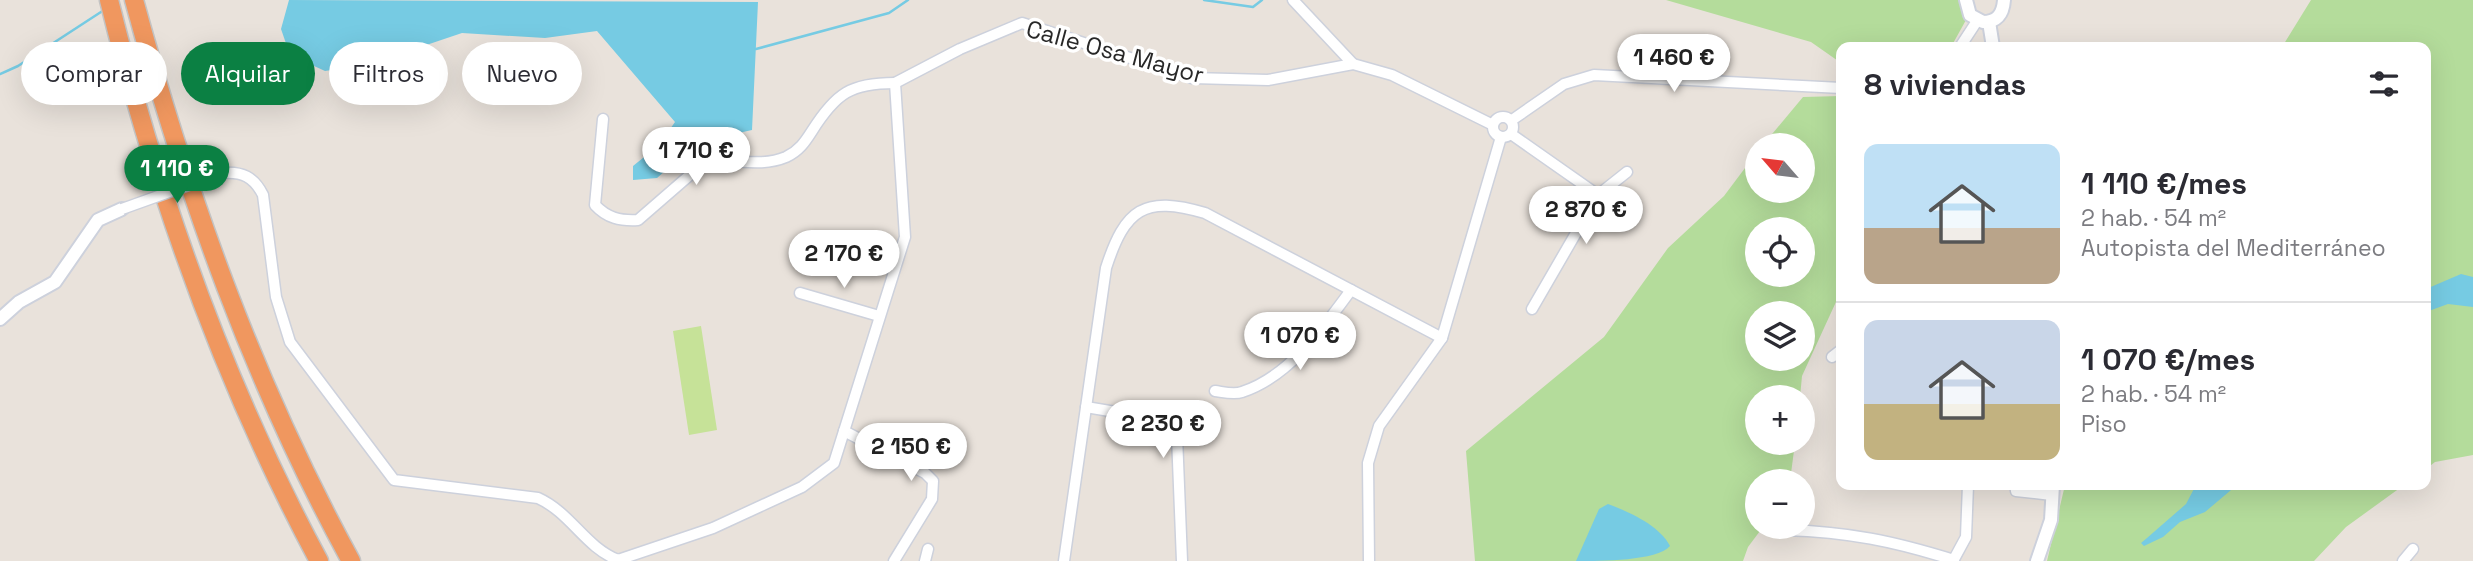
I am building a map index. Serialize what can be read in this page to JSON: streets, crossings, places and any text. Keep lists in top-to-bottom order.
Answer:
{
  "streets": {
    "street": ["Calle Osa Mayor"]
  },
  "north": "top left",
  "page": {
    "price": [
      "1 460 €",
      "1 710 €",
      "1 110 €",
      "2 870 €",
      "2 170 €",
      "1 070 €",
      "2 230 €",
      "2 150 €"
    ],
    "chip": [
      "Comprar",
      "Alquilar",
      "Filtros",
      "Nuevo"
    ],
    "heading": "8 viviendas",
    "list": [
      {
        "name": "1 110 €/mes",
        "note": "2 hab. · 54 m² · Autopista del Mediterráneo"
      },
      {
        "name": "1 070 €/mes",
        "note": "2 hab. · 54 m² · Piso"
      }
    ],
    "map_buttons": ["+", "−"]
  }
}
